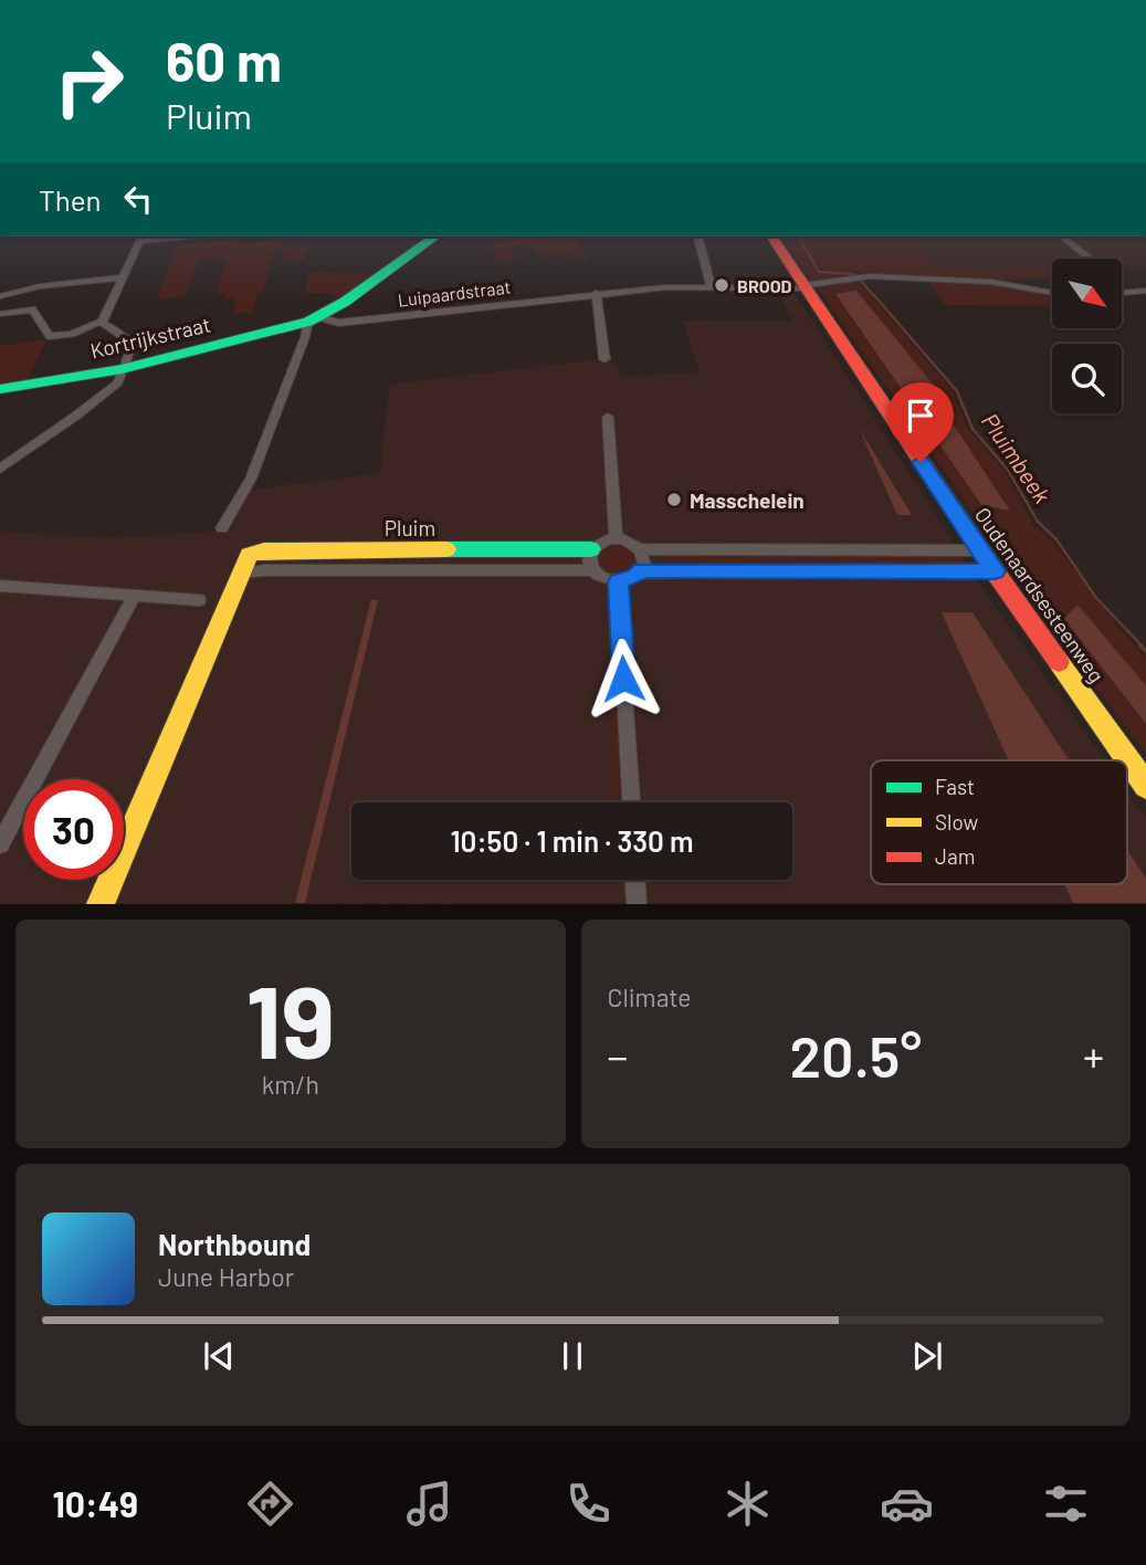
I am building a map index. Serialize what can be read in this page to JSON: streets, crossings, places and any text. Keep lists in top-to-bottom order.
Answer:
{
  "streets": {
    "main road": ["Kortrijkstraat", "Pluim", "Oudenaardsesteenweg"],
    "street": ["Luipaardstraat"]
  },
  "crossings": [
    ["Luipaardstraat", "Kortrijkstraat"],
    ["Luipaardstraat", "Oudenaardsesteenweg"]
  ],
  "water": ["Pluimbeek"],
  "places": ["BROOD", "Masschelein"],
  "legend": ["Fast", "Slow", "Jam"],
  "north": "bottom right",
  "page": {
    "turn": ["60 m", "Pluim"],
    "then": "Then",
    "limit": "30",
    "trip": "10:50 · 1 min · 330 m",
    "tile": [
      ["19", "km/h"],
      "Climate"
    ],
    "heat": ["−", "20.5°", "+"],
    "song": ["Northbound", "June Harbor"],
    "tabs": "10:49"
  }
}
